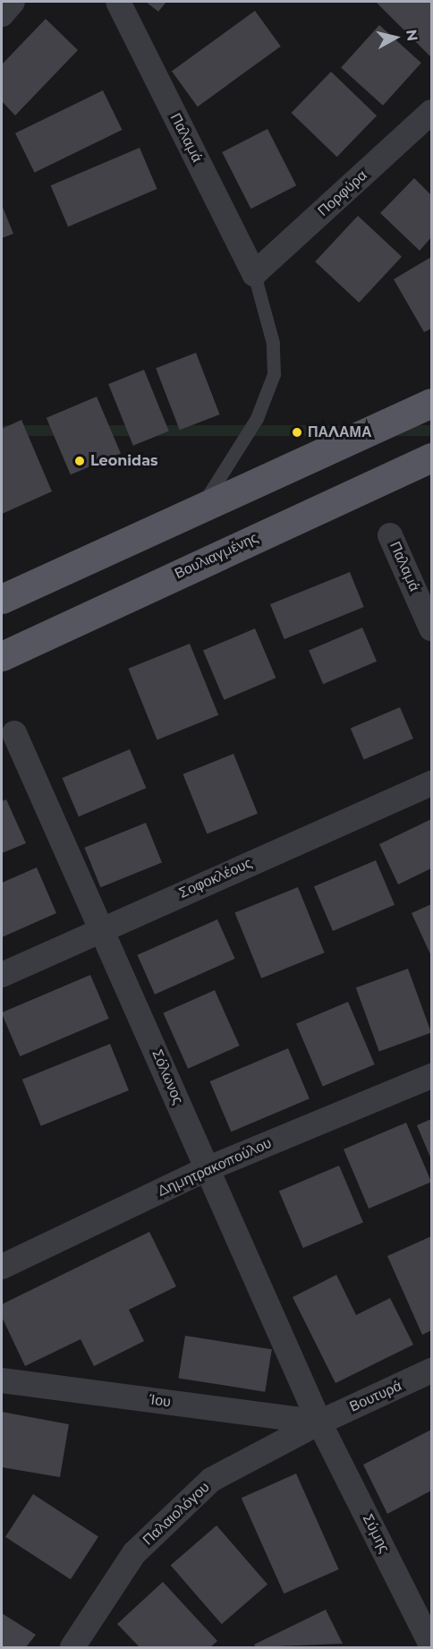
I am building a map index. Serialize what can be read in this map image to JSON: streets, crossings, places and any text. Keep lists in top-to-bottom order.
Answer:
{
  "streets": {
    "main road": ["Βουλιαγμένης"],
    "street": [
      "Παλαμά",
      "Πορφύρα",
      "Σοφοκλέους",
      "Σόλωνος",
      "Δημητρακοπούλου",
      "Βουτυρά",
      "Ίου",
      "Παλαιολόγου",
      "Σύμης"
    ]
  },
  "crossings": [
    ["Παλαμά", "Πορφύρα"],
    ["Σοφοκλέους", "Σόλωνος"],
    ["Σόλωνος", "Δημητρακοπούλου"],
    ["Σόλωνος", "Βουτυρά"],
    ["Σόλωνος", "Ίου"],
    ["Σόλωνος", "Παλαιολόγου"],
    ["Σόλωνος", "Σύμης"],
    ["Βουτυρά", "Ίου"],
    ["Βουτυρά", "Παλαιολόγου"],
    ["Βουτυρά", "Σύμης"],
    ["Ίου", "Παλαιολόγου"],
    ["Ίου", "Σύμης"],
    ["Παλαιολόγου", "Σύμης"]
  ],
  "places": ["ΠΑΛΑΜΑ", "Leonidas"],
  "north": "right"
}
